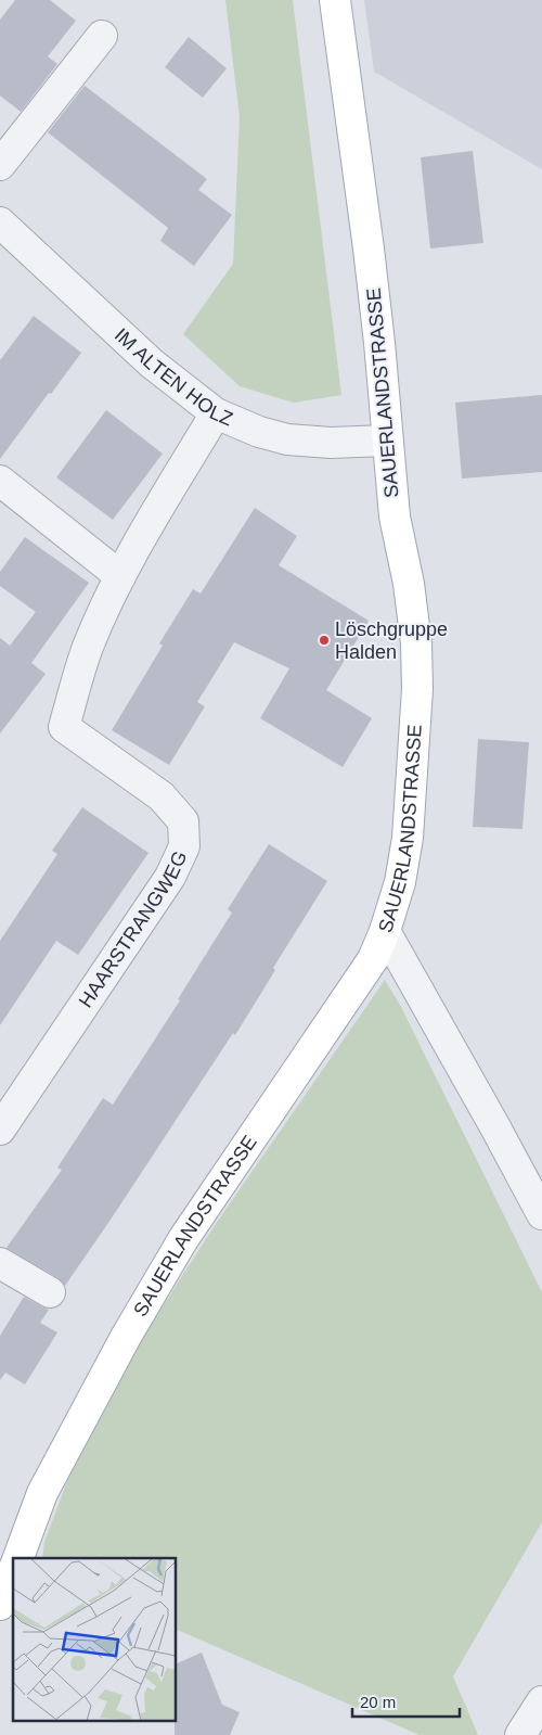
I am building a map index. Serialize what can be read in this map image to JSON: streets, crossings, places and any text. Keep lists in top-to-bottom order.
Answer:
{
  "streets": {
    "main road": ["SAUERLANDSTRASSE"],
    "street": ["IM ALTEN HOLZ", "HAARSTRANGWEG"]
  },
  "crossings": [
    ["IM ALTEN HOLZ", "SAUERLANDSTRASSE"],
    ["IM ALTEN HOLZ", "HAARSTRANGWEG"]
  ],
  "places": ["Löschgruppe Halden"],
  "scale_bar": "20 m"
}
